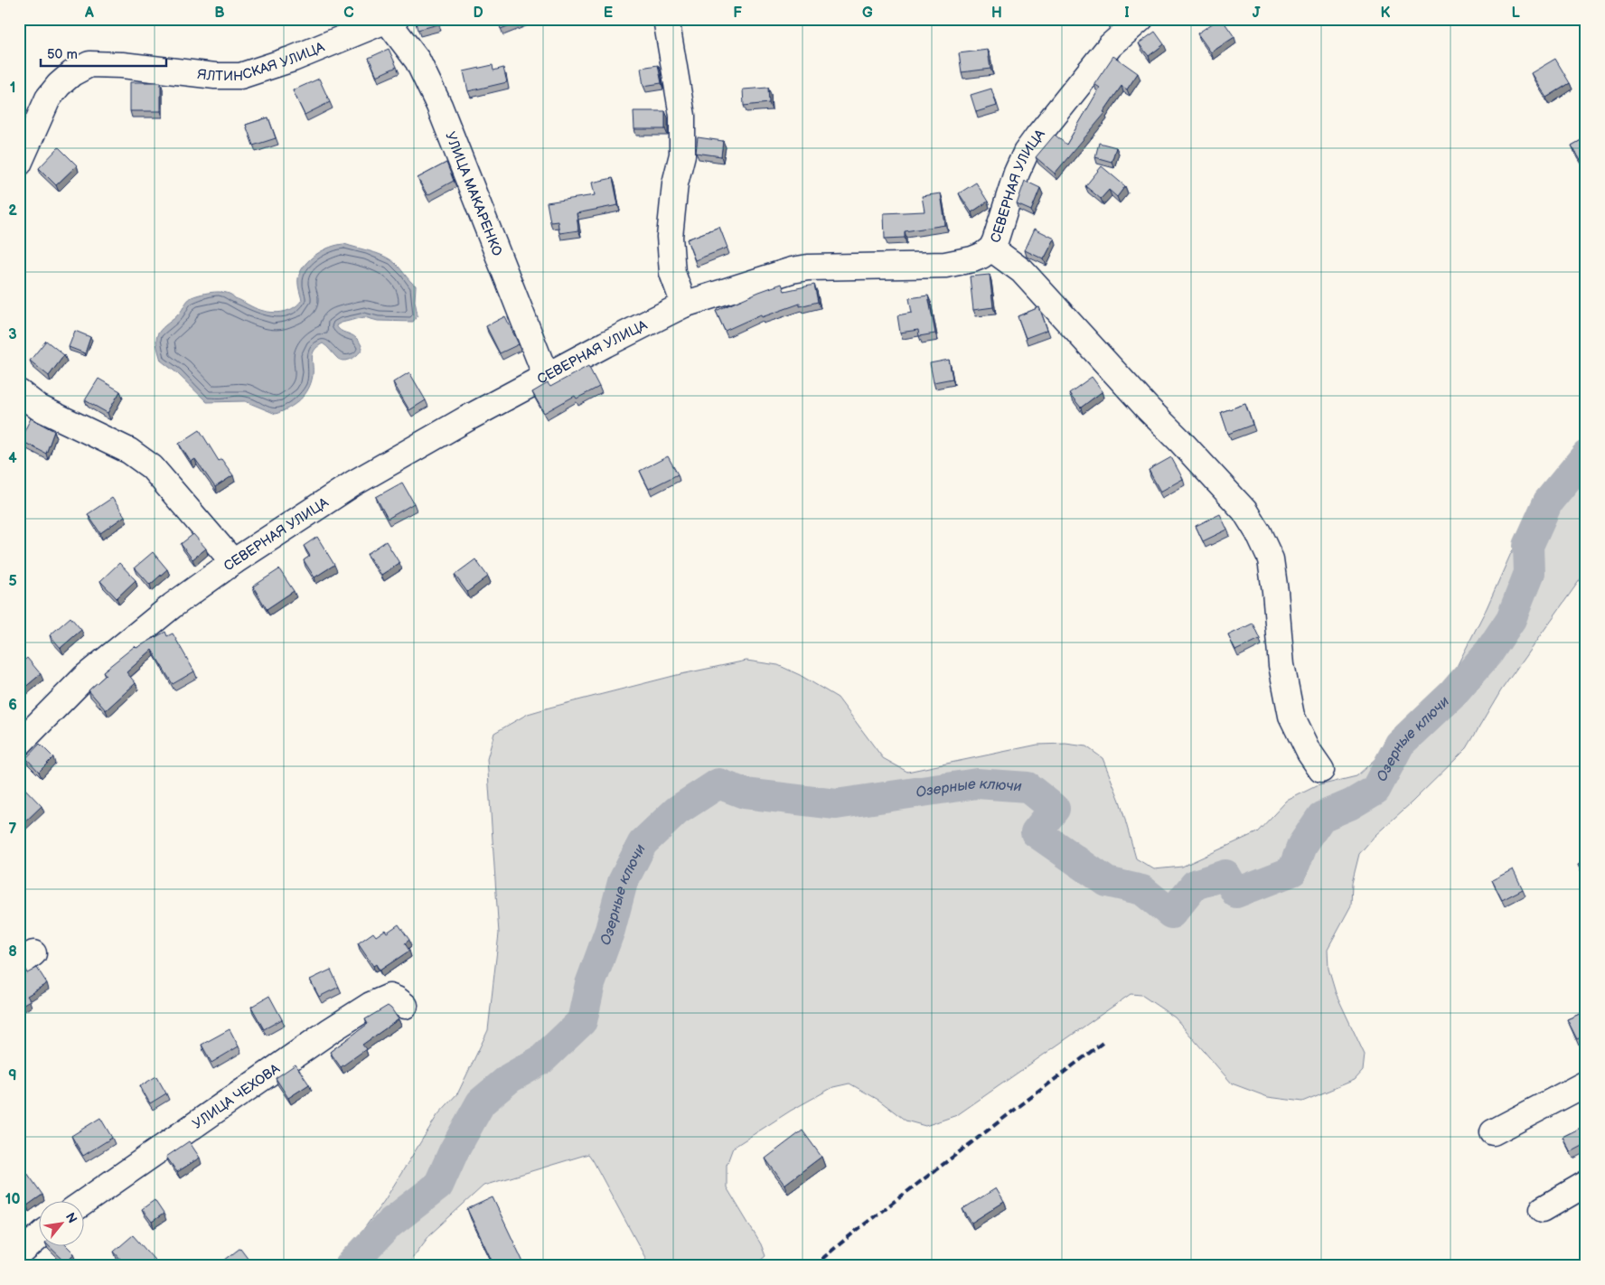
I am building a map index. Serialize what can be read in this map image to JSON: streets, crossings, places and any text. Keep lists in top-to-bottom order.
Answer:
{
  "streets": {
    "street": [
      "ЯЛТИНСКАЯ УЛИЦА",
      "СЕВЕРНАЯ УЛИЦА",
      "УЛИЦА МАКАРЕНКО",
      "УЛИЦА ЧЕХОВА"
    ]
  },
  "crossings": [
    ["ЯЛТИНСКАЯ УЛИЦА", "УЛИЦА МАКАРЕНКО"],
    ["СЕВЕРНАЯ УЛИЦА", "УЛИЦА МАКАРЕНКО"]
  ],
  "water": ["Озерные ключи"],
  "scale_bar": "50 m",
  "north": "top right",
  "grid": {
    "columns": [
      "A",
      "B",
      "C",
      "D",
      "E",
      "F",
      "G",
      "H",
      "I",
      "J",
      "K",
      "L"
    ],
    "rows": [
      "1",
      "2",
      "3",
      "4",
      "5",
      "6",
      "7",
      "8",
      "9",
      "10"
    ]
  }
}
